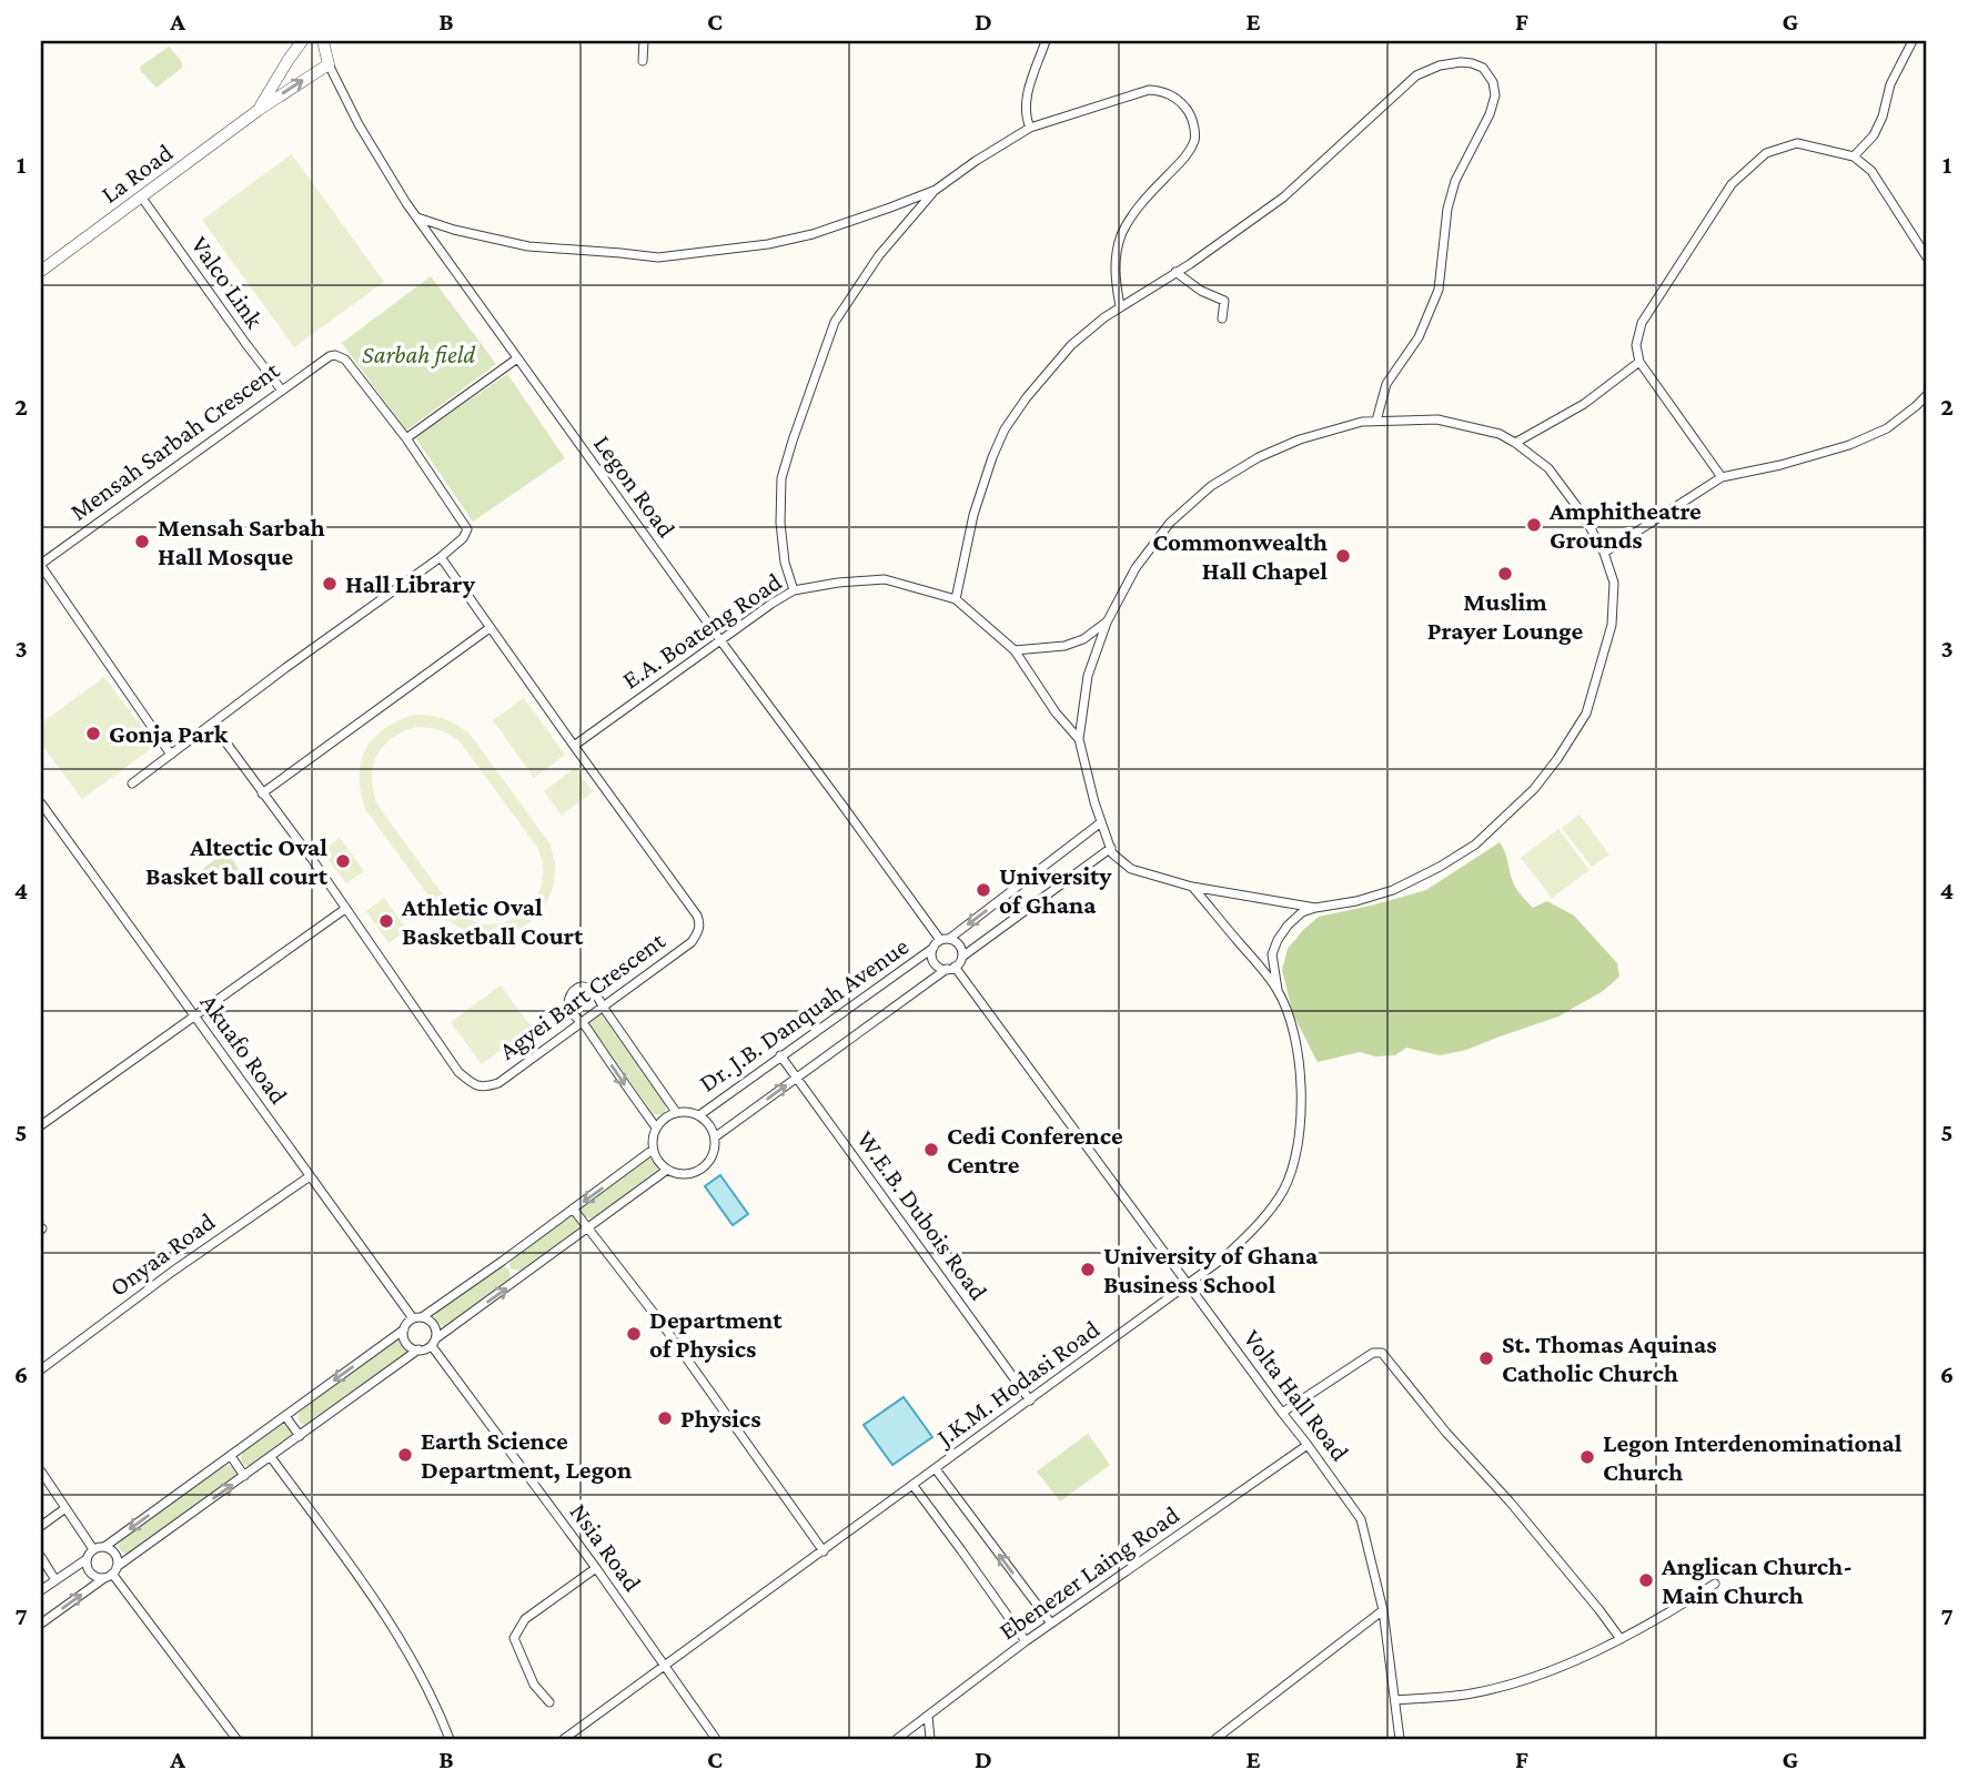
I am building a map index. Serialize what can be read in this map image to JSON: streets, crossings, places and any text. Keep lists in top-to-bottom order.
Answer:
{
  "streets": {
    "street": [
      "La Road",
      "Valco Link",
      "Mensah Sarbah Crescent",
      "Legon Road",
      "E.A. Boateng Road",
      "Agyei Bart Crescent",
      "Dr. J.B. Danquah Avenue",
      "Akuafo Road",
      "W.E.B. Dubois Road",
      "Onyaa Road",
      "J.K.M. Hodasi Road",
      "Volta Hall Road",
      "Nsia Road",
      "Ebenezer Laing Road"
    ]
  },
  "crossings": [
    ["La Road", "Valco Link"],
    ["La Road", "Legon Road"],
    ["Valco Link", "Mensah Sarbah Crescent"],
    ["Mensah Sarbah Crescent", "Agyei Bart Crescent"],
    ["Legon Road", "E.A. Boateng Road"],
    ["Legon Road", "Dr. J.B. Danquah Avenue"],
    ["Legon Road", "Volta Hall Road"],
    ["E.A. Boateng Road", "Agyei Bart Crescent"],
    ["Agyei Bart Crescent", "Dr. J.B. Danquah Avenue"],
    ["Dr. J.B. Danquah Avenue", "W.E.B. Dubois Road"],
    ["Dr. J.B. Danquah Avenue", "Volta Hall Road"],
    ["Akuafo Road", "Onyaa Road"],
    ["Akuafo Road", "Nsia Road"],
    ["W.E.B. Dubois Road", "J.K.M. Hodasi Road"],
    ["J.K.M. Hodasi Road", "Volta Hall Road"],
    ["J.K.M. Hodasi Road", "Nsia Road"],
    ["Volta Hall Road", "Ebenezer Laing Road"]
  ],
  "parks": ["Sarbah field"],
  "places": [
    "Amphitheatre Grounds",
    "Mensah Sarbah Hall Mosque",
    "Commonwealth Hall Chapel",
    "Muslim Prayer Lounge",
    "Hall Library",
    "Gonja Park",
    "Altectic Oval Basket ball court",
    "University of Ghana",
    "Athletic Oval Basketball Court",
    "Cedi Conference Centre",
    "University of Ghana Business School",
    "Department of Physics",
    "St. Thomas Aquinas Catholic Church",
    "Physics",
    "Earth Science Department, Legon",
    "Legon Interdenominational Church",
    "Anglican Church- Main Church"
  ],
  "grid": {
    "columns": [
      "A",
      "B",
      "C",
      "D",
      "E",
      "F",
      "G"
    ],
    "rows": [
      "1",
      "2",
      "3",
      "4",
      "5",
      "6",
      "7"
    ]
  }
}
